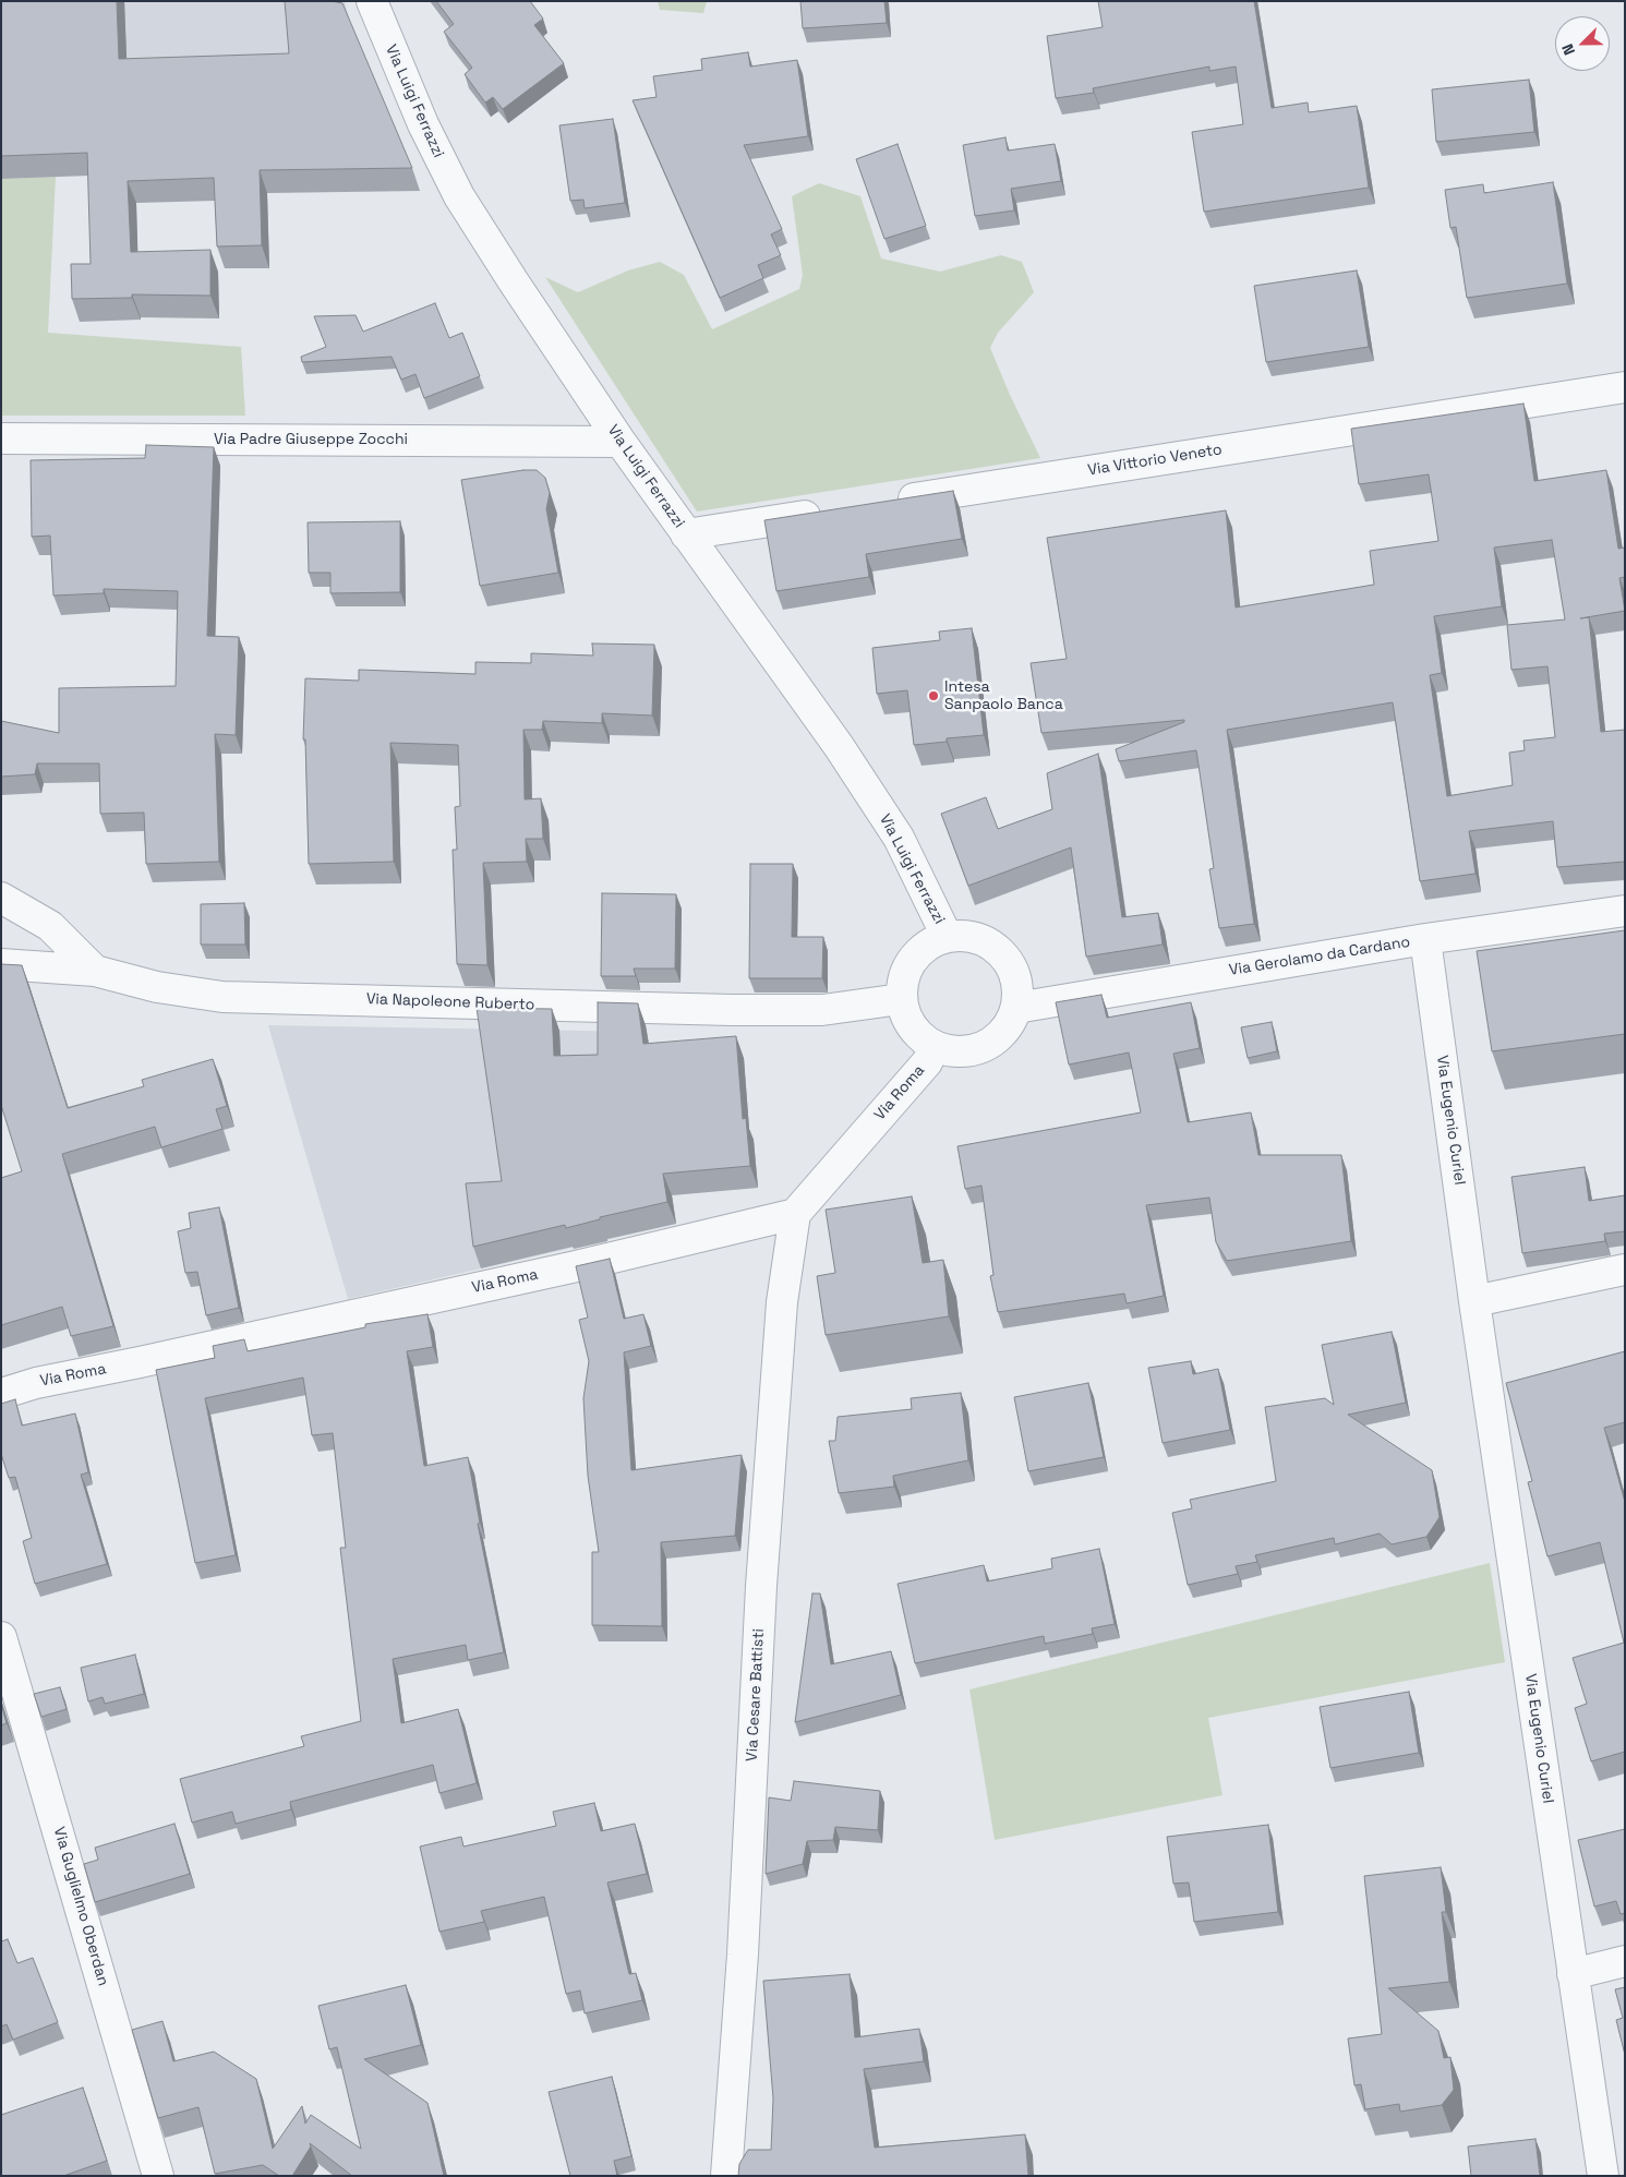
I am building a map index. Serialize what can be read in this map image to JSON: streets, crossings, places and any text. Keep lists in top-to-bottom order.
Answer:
{
  "streets": {
    "street": [
      "Via Luigi Ferrazzi",
      "Via Padre Giuseppe Zocchi",
      "Via Vittorio Veneto",
      "Via Gerolamo da Cardano",
      "Via Napoleone Ruberto",
      "Via Roma",
      "Via Eugenio Curiel",
      "Via Cesare Battisti",
      "Via Guglielmo Oberdan"
    ]
  },
  "crossings": [
    ["Via Luigi Ferrazzi", "Via Padre Giuseppe Zocchi"],
    ["Via Luigi Ferrazzi", "Via Gerolamo da Cardano"],
    ["Via Luigi Ferrazzi", "Via Napoleone Ruberto"],
    ["Via Luigi Ferrazzi", "Via Roma"],
    ["Via Gerolamo da Cardano", "Via Napoleone Ruberto"],
    ["Via Gerolamo da Cardano", "Via Roma"],
    ["Via Gerolamo da Cardano", "Via Eugenio Curiel"],
    ["Via Napoleone Ruberto", "Via Roma"],
    ["Via Roma", "Via Cesare Battisti"]
  ],
  "places": ["Intesa Sanpaolo Banca"],
  "north": "bottom left"
}
